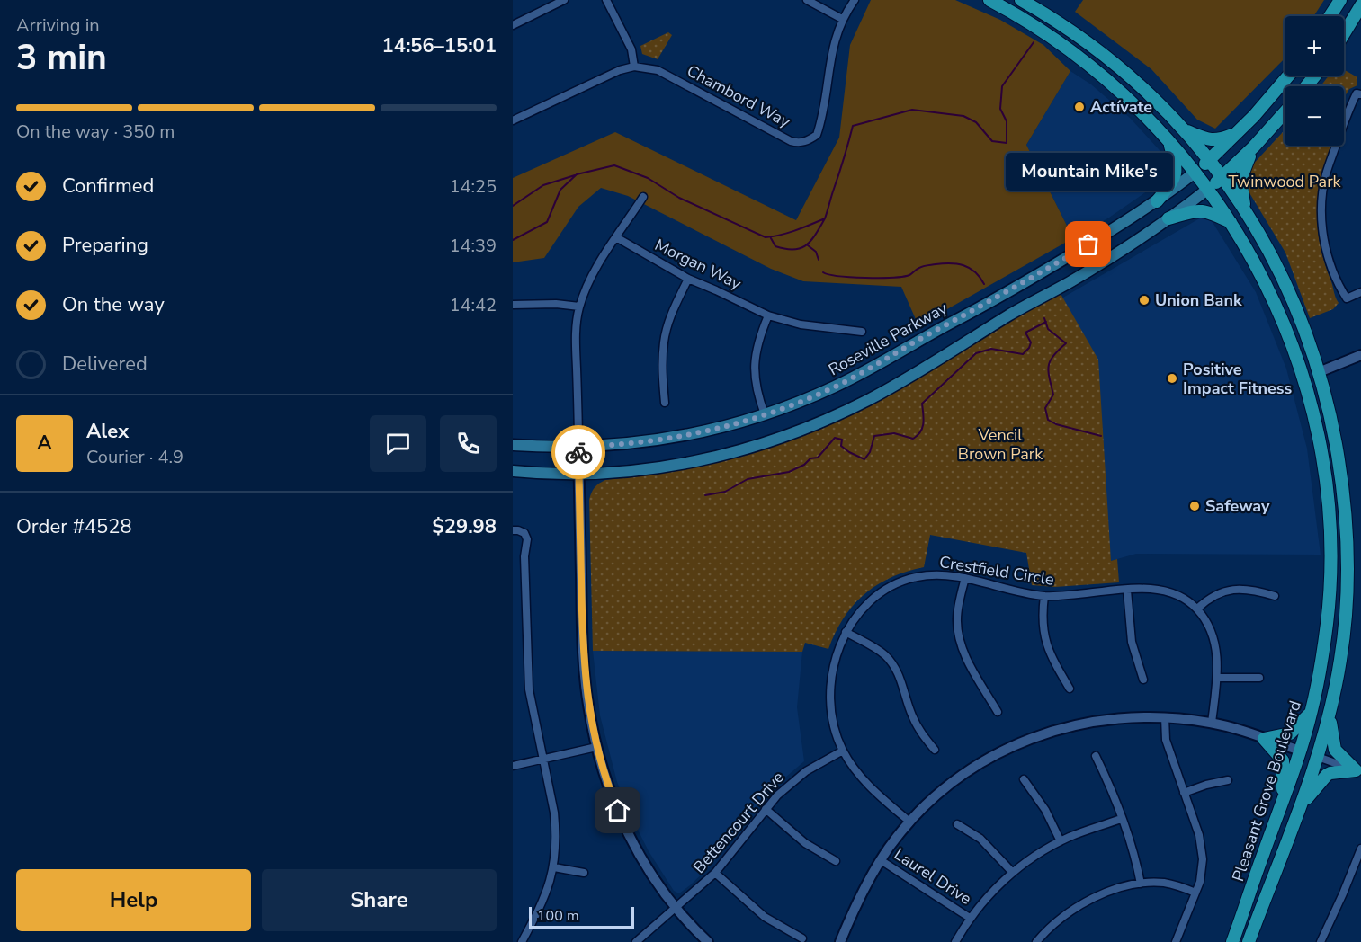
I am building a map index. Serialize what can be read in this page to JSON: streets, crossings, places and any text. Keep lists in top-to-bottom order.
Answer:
{
  "streets": {
    "main road": ["Roseville Parkway", "Pleasant Grove Boulevard"],
    "street": [
      "Chambord Way",
      "Morgan Way",
      "Crestfield Circle",
      "Bettencourt Drive",
      "Laurel Drive"
    ]
  },
  "crossings": [
    ["Roseville Parkway", "Pleasant Grove Boulevard"],
    ["Crestfield Circle", "Bettencourt Drive"]
  ],
  "parks": ["Twinwood Park", "Vencil Brown Park"],
  "places": [
    "Actívate",
    "Mountain Mike's",
    "Union Bank",
    "Positive Impact Fitness",
    "Safeway"
  ],
  "scale_bar": "100 m",
  "page": {
    "heading": ["3 min", "Arriving in", "14:56–15:01"],
    "panel": [
      "Alex",
      "Courier · 4.9",
      "Order #4528",
      "$29.98"
    ],
    "map_buttons": ["+", "−"],
    "bar": "On the way · 350 m",
    "bubble": "Mountain Mike's",
    "list": [
      ["Confirmed", "14:25"],
      ["Preparing", "14:39"],
      ["On the way", "14:42"],
      "Delivered"
    ],
    "round": "A",
    "buttons": ["Help", "Share"],
    "scale": "100 m"
  }
}
